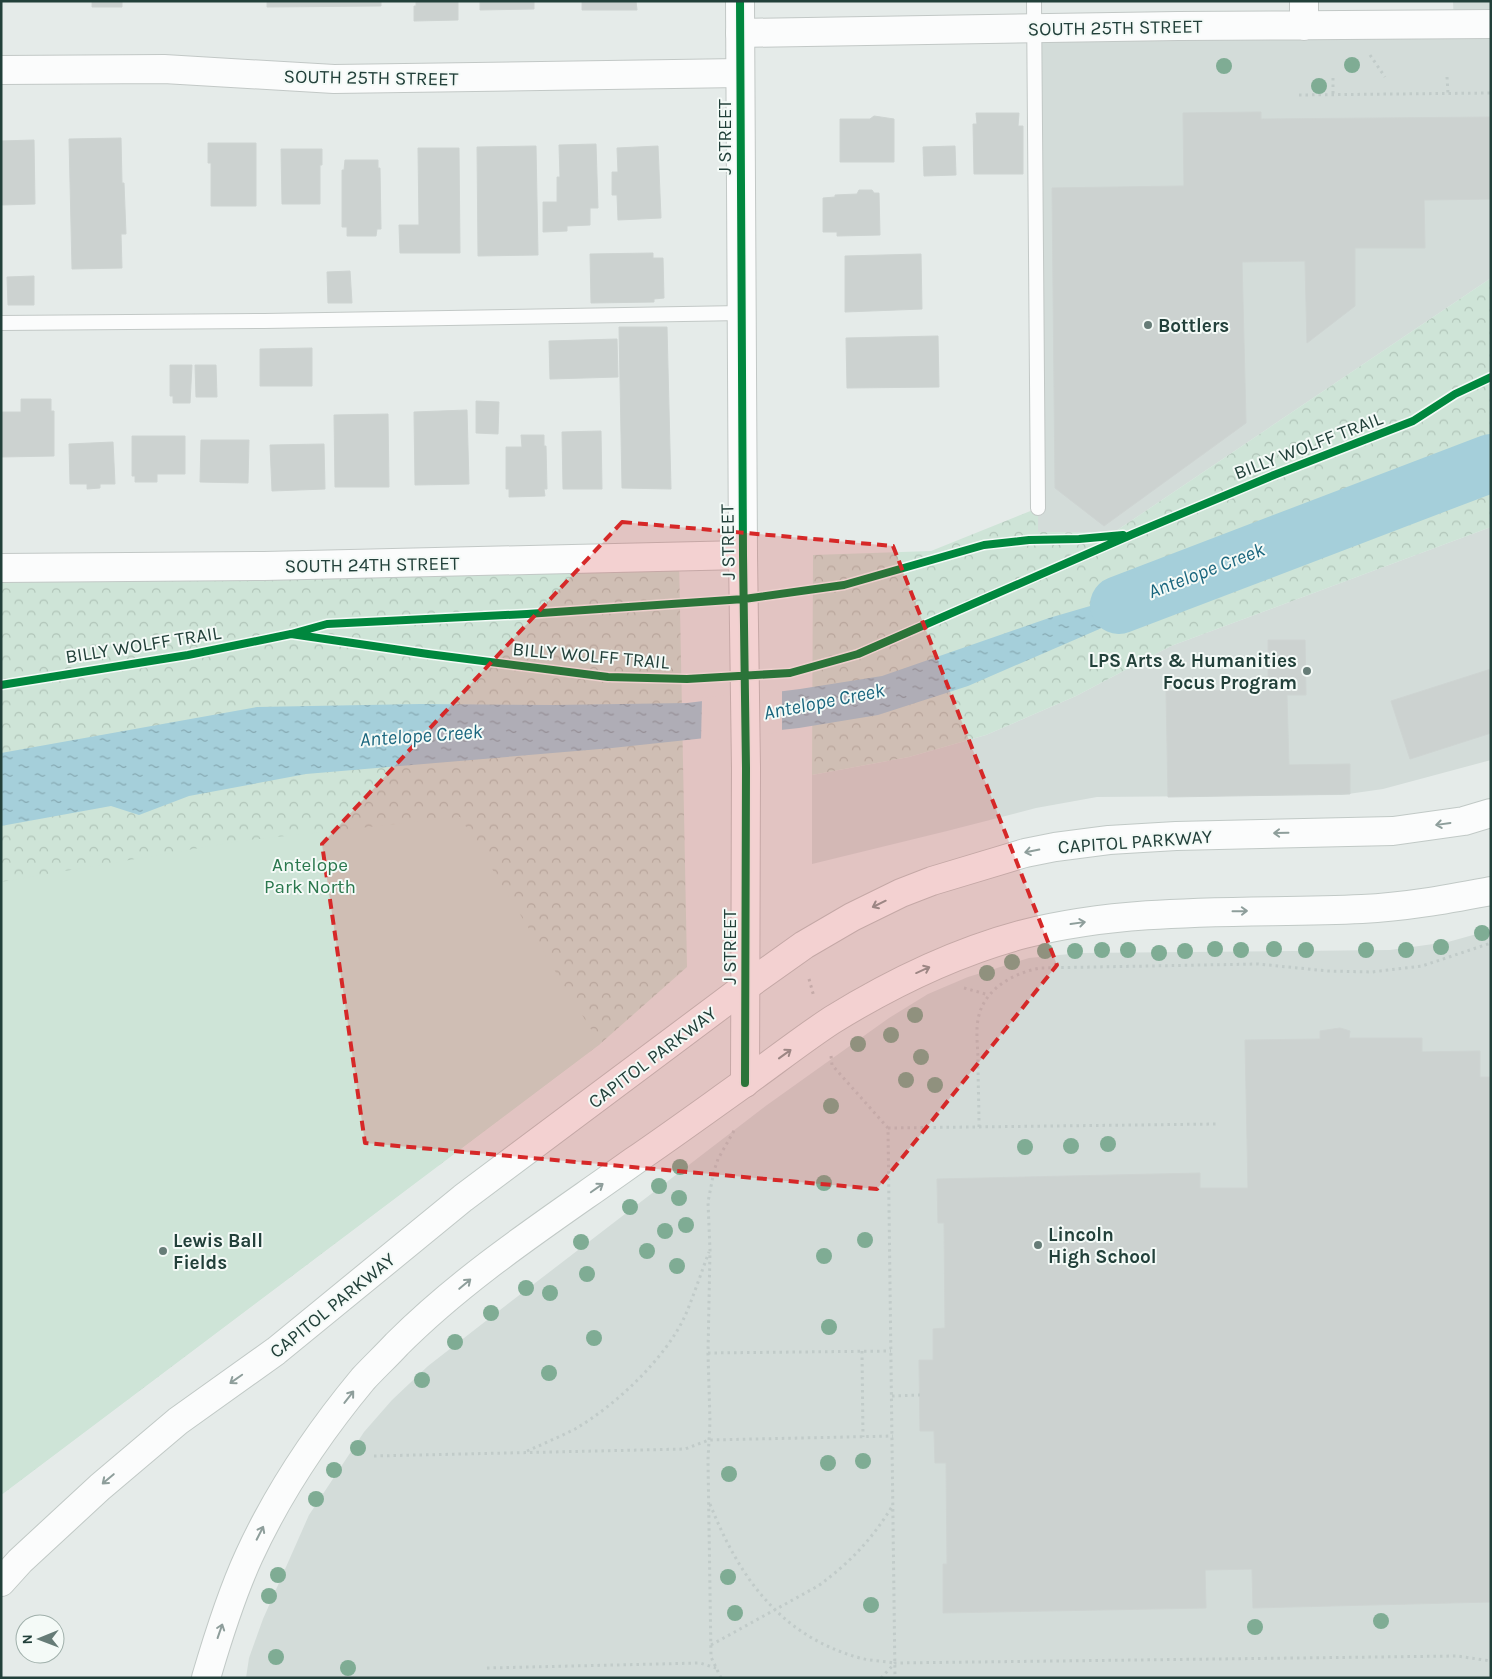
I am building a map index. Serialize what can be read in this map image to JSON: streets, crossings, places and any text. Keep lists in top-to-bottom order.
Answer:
{
  "streets": {
    "street": [
      "SOUTH 25TH STREET",
      "J STREET",
      "SOUTH 24TH STREET",
      "CAPITOL PARKWAY"
    ],
    "cycle path": ["BILLY WOLFF TRAIL"]
  },
  "crossings": [
    ["SOUTH 25TH STREET", "J STREET"],
    ["J STREET", "SOUTH 24TH STREET"],
    ["J STREET", "CAPITOL PARKWAY"]
  ],
  "water": ["Antelope Creek"],
  "parks": ["Antelope Park North"],
  "places": [
    "Bottlers",
    "LPS Arts & Humanities Focus Program",
    "Lincoln High School",
    "Lewis Ball Fields"
  ],
  "north": "left"
}
